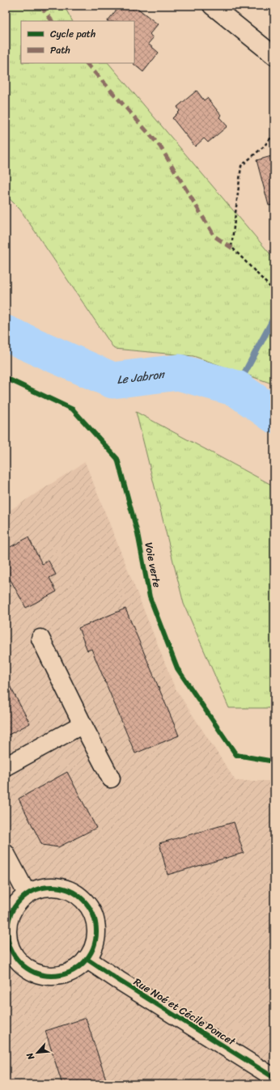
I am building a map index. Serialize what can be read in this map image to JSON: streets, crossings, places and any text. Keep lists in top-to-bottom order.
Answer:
{
  "streets": {
    "street": ["Rue Noé et Cécile Poncet"],
    "cycle path": ["Voie verte"]
  },
  "water": ["Le Jabron"],
  "legend": ["Cycle path", "Path"],
  "north": "bottom left"
}
